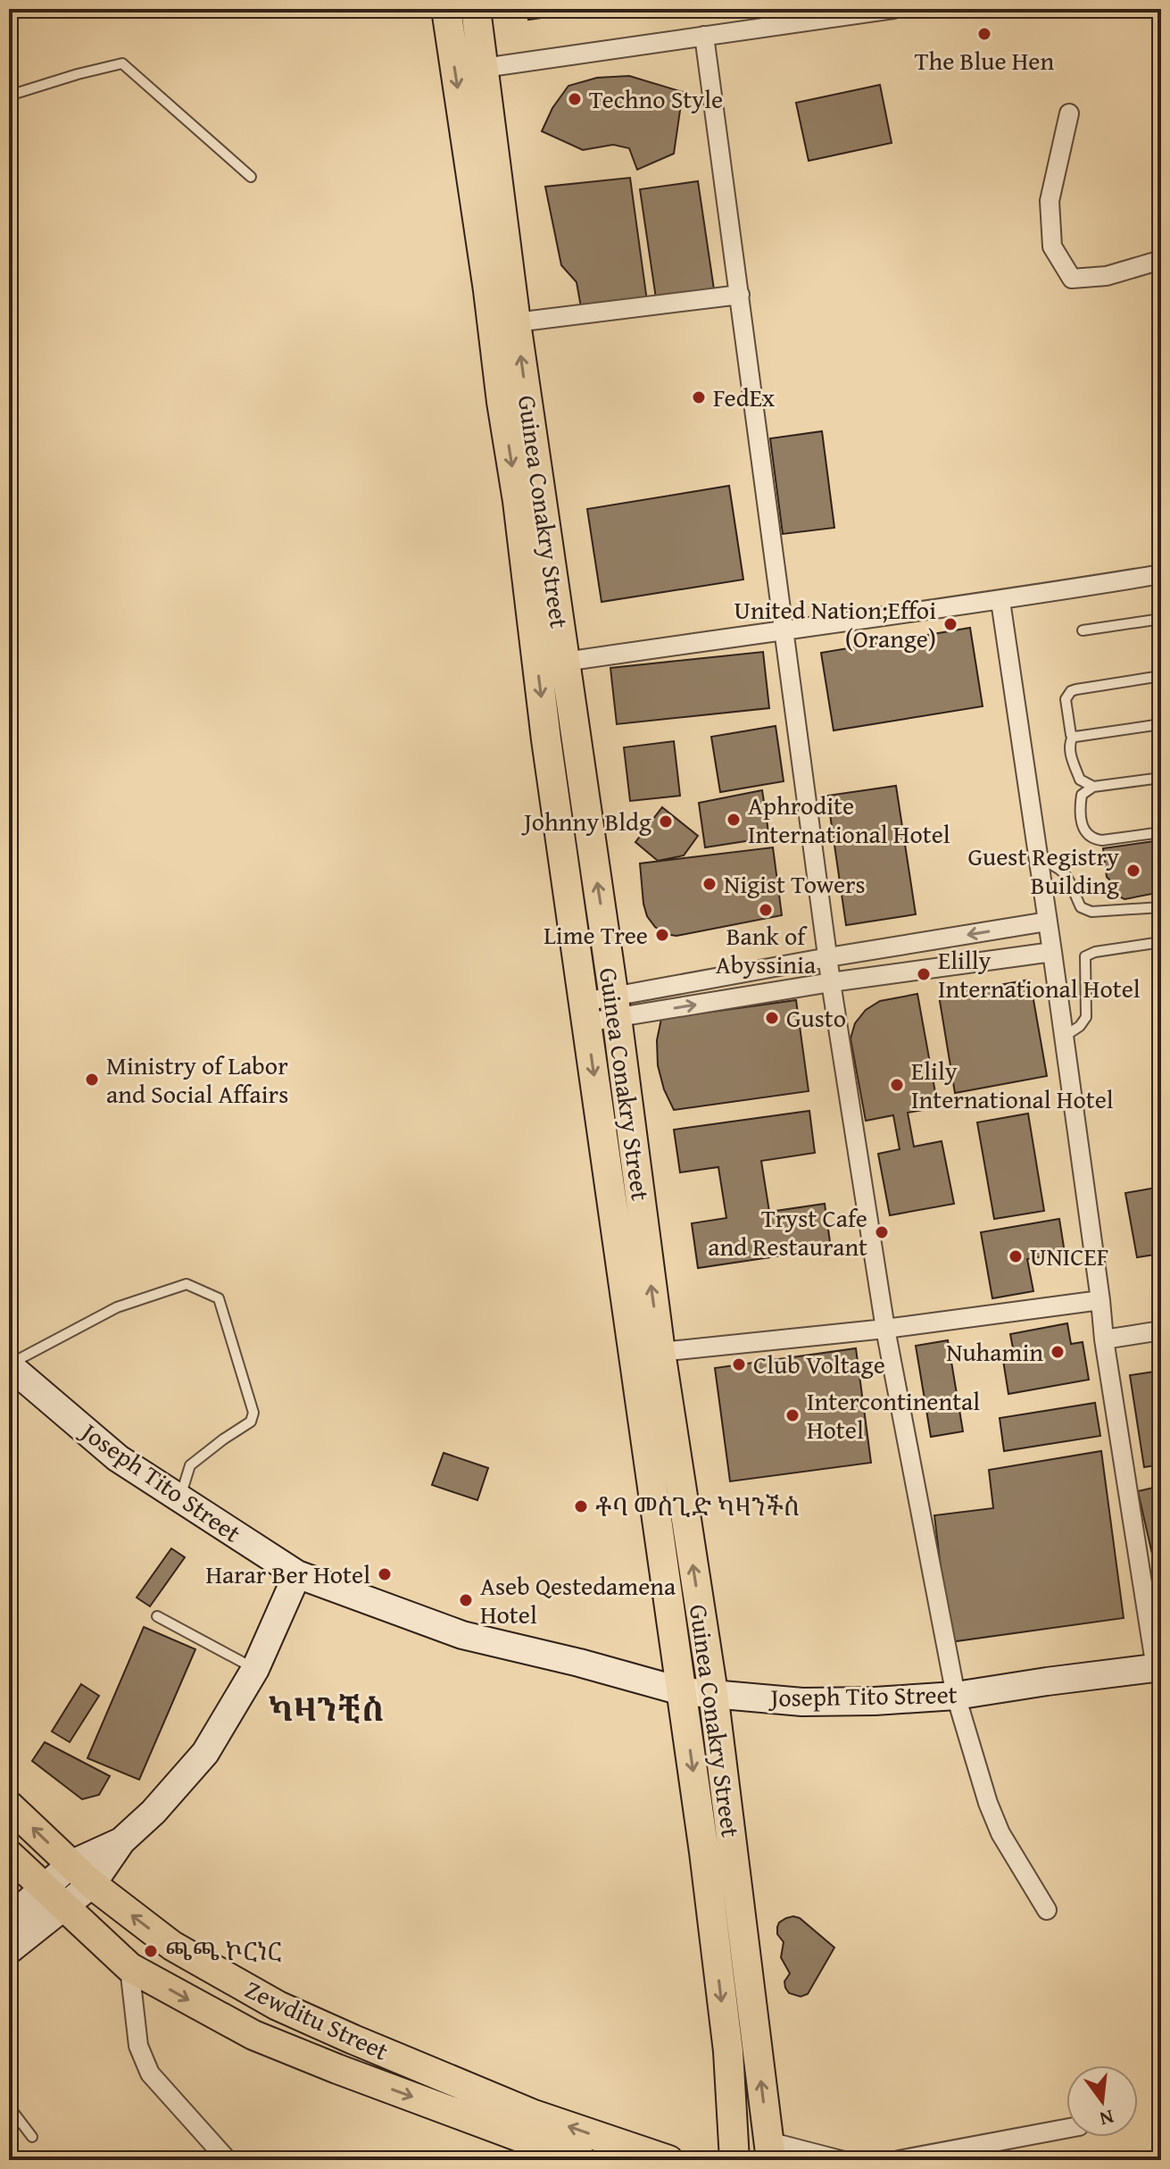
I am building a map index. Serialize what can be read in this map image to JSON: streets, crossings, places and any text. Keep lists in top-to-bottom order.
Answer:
{
  "streets": {
    "main road": ["Guinea Conakry Street", "Joseph Tito Street", "Zewditu Street"]
  },
  "crossings": [
    ["Guinea Conakry Street", "Joseph Tito Street"]
  ],
  "districts": ["ካዛንቺስ"],
  "places": [
    "The Blue Hen",
    "Techno Style",
    "FedEx",
    "United Nation;Effoi (Orange)",
    "Aphrodite International Hotel",
    "Johnny Bldg",
    "Guest Registry Building",
    "Nigist Towers",
    "Bank of Abyssinia",
    "Lime Tree",
    "Elilly International Hotel",
    "Gusto",
    "Ministry of Labor and Social Affairs",
    "Elily International Hotel",
    "Tryst Cafe and Restaurant",
    "UNICEF",
    "Nuhamin",
    "Club Voltage",
    "Intercontinental Hotel",
    "ቶባ መስጊድ ካዛንችስ",
    "Harar Ber Hotel",
    "Aseb Qestedamena Hotel",
    "ጫጫ ኮርነር"
  ],
  "north": "bottom"
}
